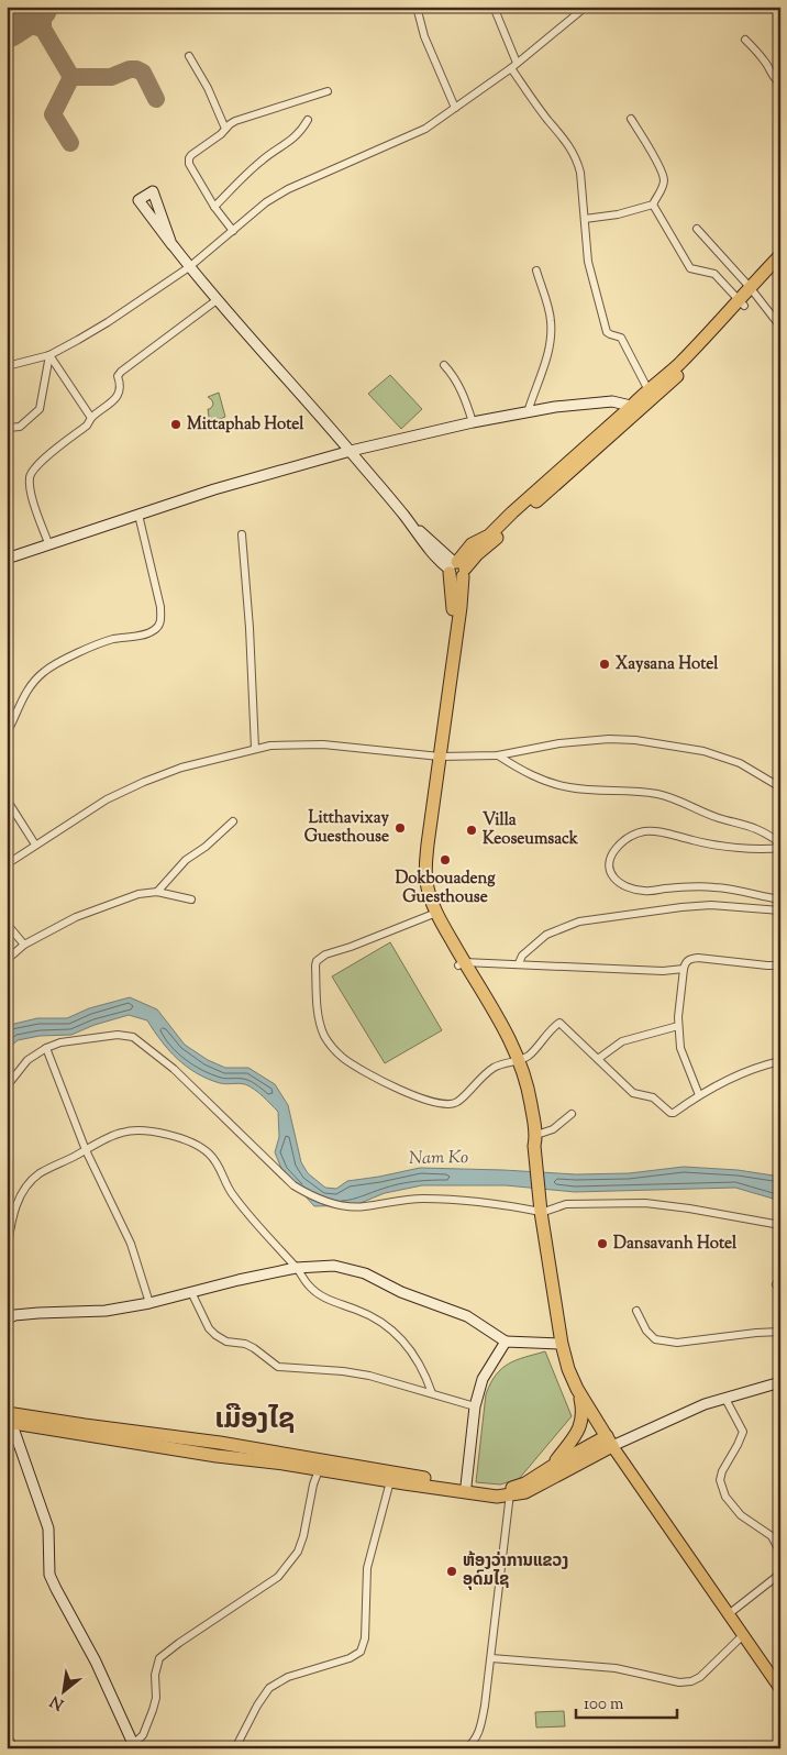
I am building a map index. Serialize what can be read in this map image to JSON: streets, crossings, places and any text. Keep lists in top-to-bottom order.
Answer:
{
  "districts": ["ເມືອງໄຊ"],
  "water": ["Nam Ko"],
  "places": [
    "Mittaphab Hotel",
    "Xaysana Hotel",
    "Litthavixay Guesthouse",
    "Villa Keoseumsack",
    "Dokbouadeng Guesthouse",
    "Dansavanh Hotel",
    "ຫ້ອງວ່າການແຂວງ ອຸດົມໄຊ"
  ],
  "scale_bar": "100 m",
  "north": "bottom left"
}
